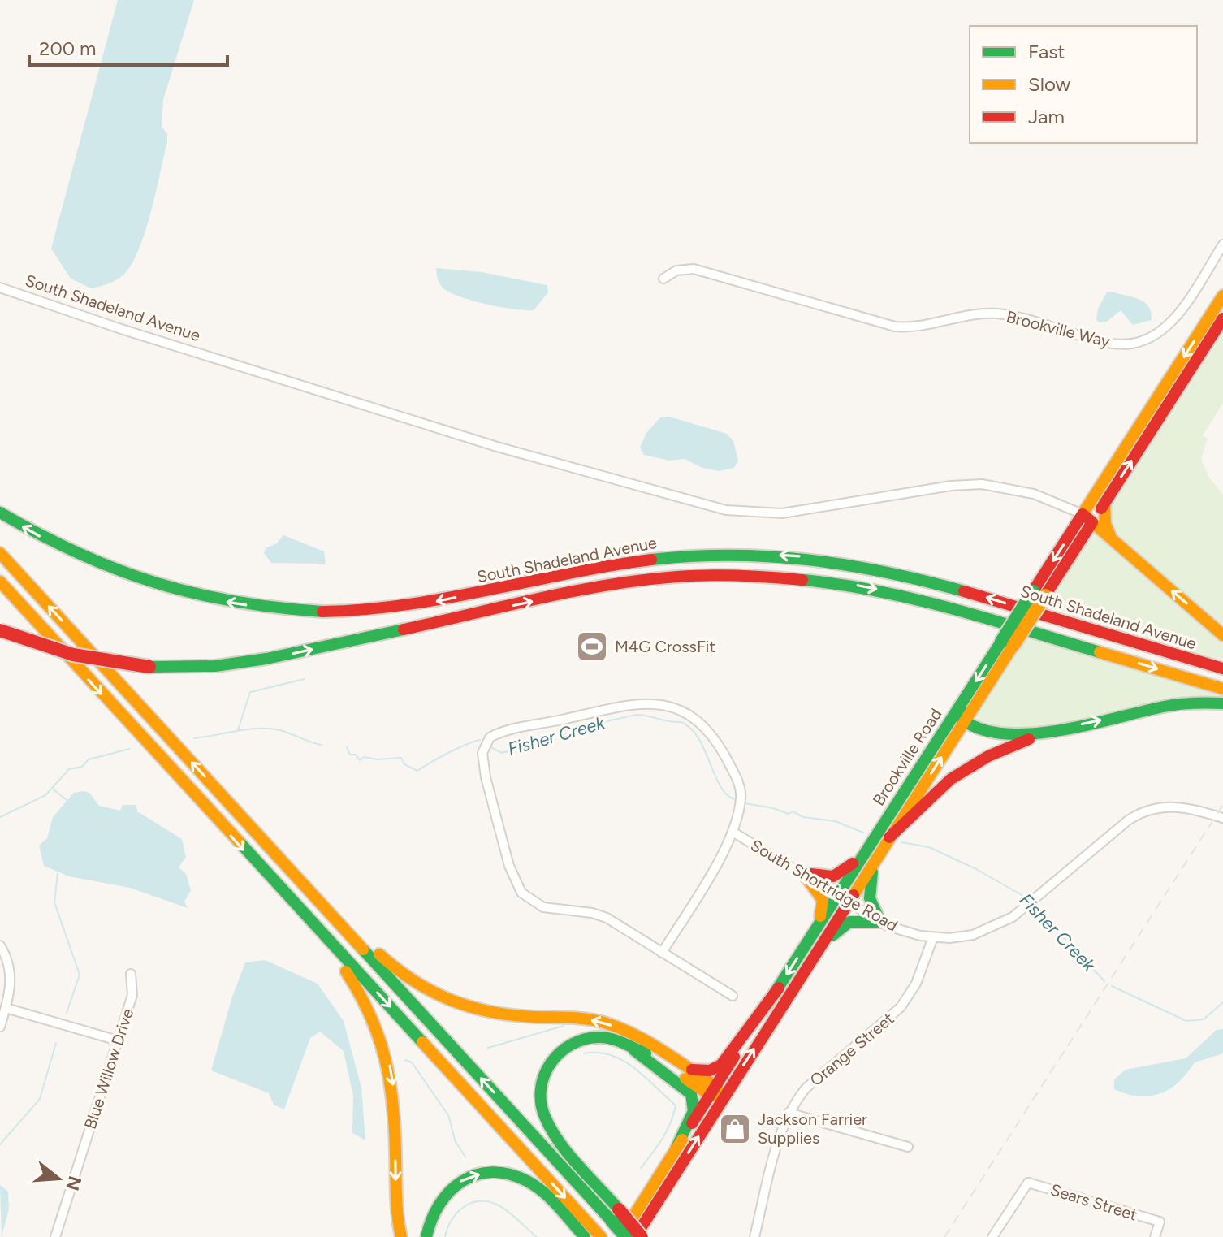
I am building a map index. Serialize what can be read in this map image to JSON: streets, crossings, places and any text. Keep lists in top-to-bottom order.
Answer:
{
  "streets": {
    "main road": ["South Shadeland Avenue", "Brookville Road"],
    "street": [
      "Brookville Way",
      "South Shortridge Road",
      "Orange Street",
      "Blue Willow Drive",
      "Sears Street"
    ]
  },
  "crossings": [
    ["South Shadeland Avenue", "Brookville Road"],
    ["Brookville Road", "South Shortridge Road"],
    ["South Shortridge Road", "Orange Street"]
  ],
  "water": ["Fisher Creek"],
  "places": {
    "sports": ["M4G CrossFit"],
    "shop": ["Jackson Farrier Supplies"]
  },
  "legend": ["Fast", "Slow", "Jam"],
  "scale_bar": "200 m",
  "north": "right"
}
